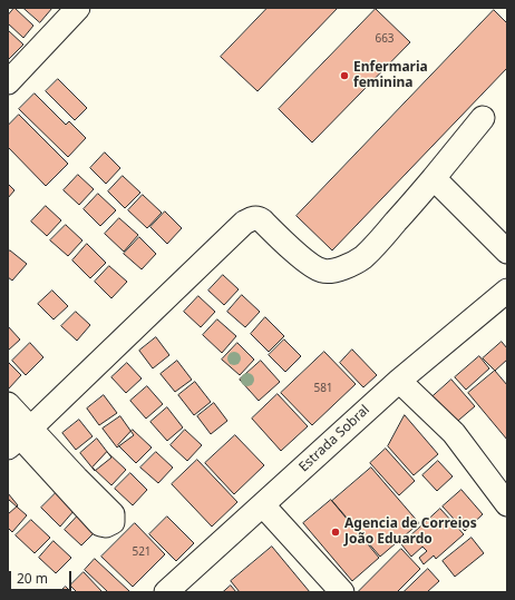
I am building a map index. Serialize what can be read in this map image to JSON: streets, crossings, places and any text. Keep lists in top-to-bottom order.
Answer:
{
  "streets": {
    "street": ["Estrada Sobral"]
  },
  "places": ["Enfermaria feminina", "Agencia de Correios João Eduardo"],
  "house_numbers": ["663", "581", "521"],
  "scale_bar": "20 m"
}
